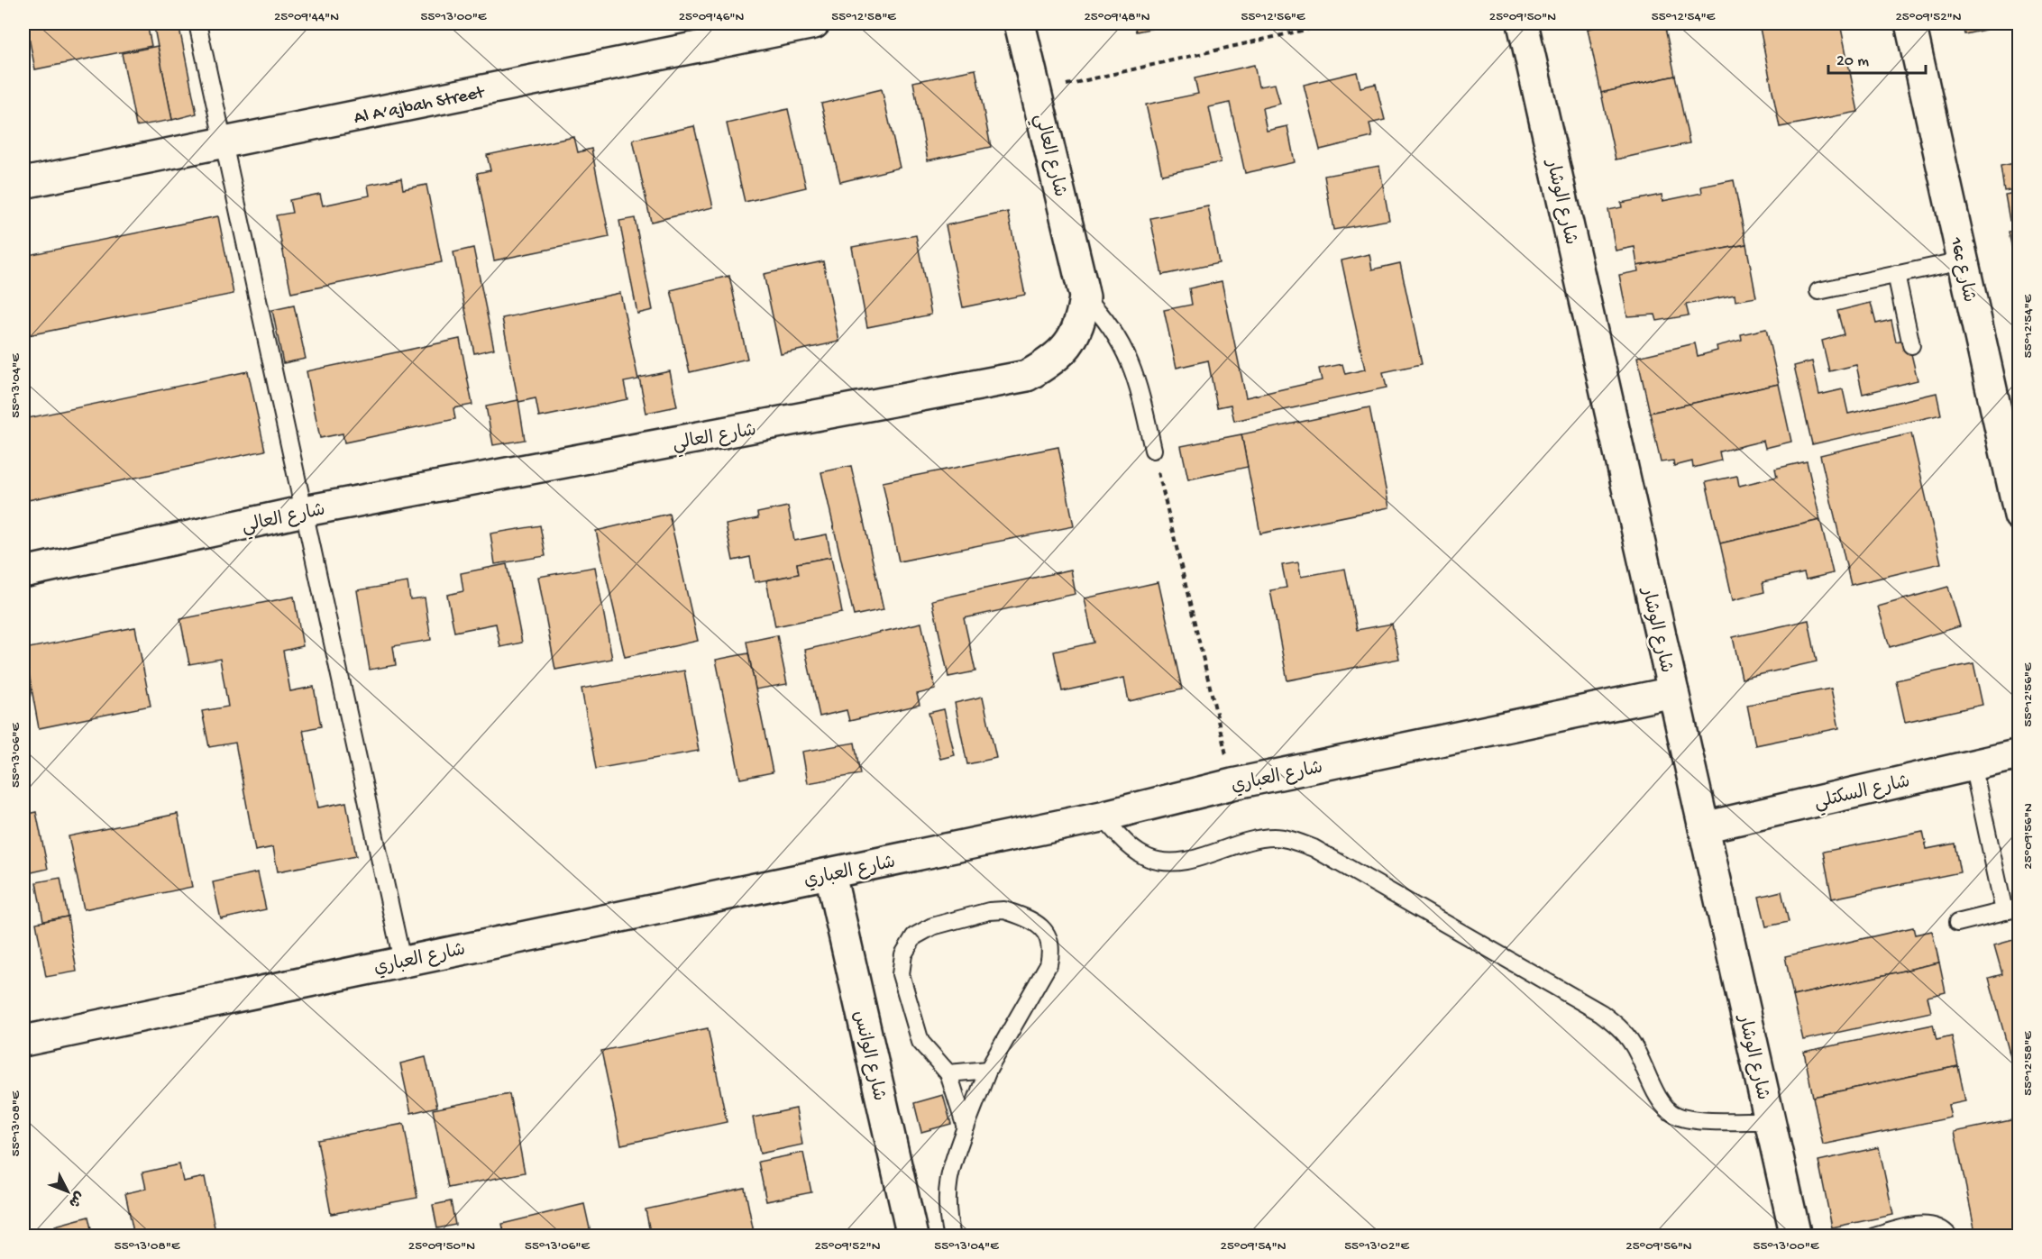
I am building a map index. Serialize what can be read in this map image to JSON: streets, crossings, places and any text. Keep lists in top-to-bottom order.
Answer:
{
  "streets": {
    "street": [
      "Al A’ajbah Street",
      "شارع العالي",
      "شارع الوشار",
      "16c شارع",
      "شارع العباري",
      "شارع السكتلي",
      "شارع الوانس"
    ]
  },
  "crossings": [
    ["شارع الوشار", "شارع العباري"],
    ["شارع الوشار", "شارع السكتلي"],
    ["شارع العباري", "شارع الوانس"]
  ],
  "scale_bar": "20 m",
  "north": "bottom right",
  "coordinates": [
    "25°09'44\"N",
    "55°13'00\"E",
    "25°09'46\"N",
    "55°12'58\"E",
    "25°09'48\"N",
    "55°12'56\"E",
    "25°09'50\"N",
    "55°12'54\"E",
    "25°09'52\"N",
    "55°13'04\"E",
    "55°13'06\"E",
    "25°09'56\"N",
    "55°13'08\"E",
    "25°09'54\"N",
    "55°13'02\"E"
  ]
}
